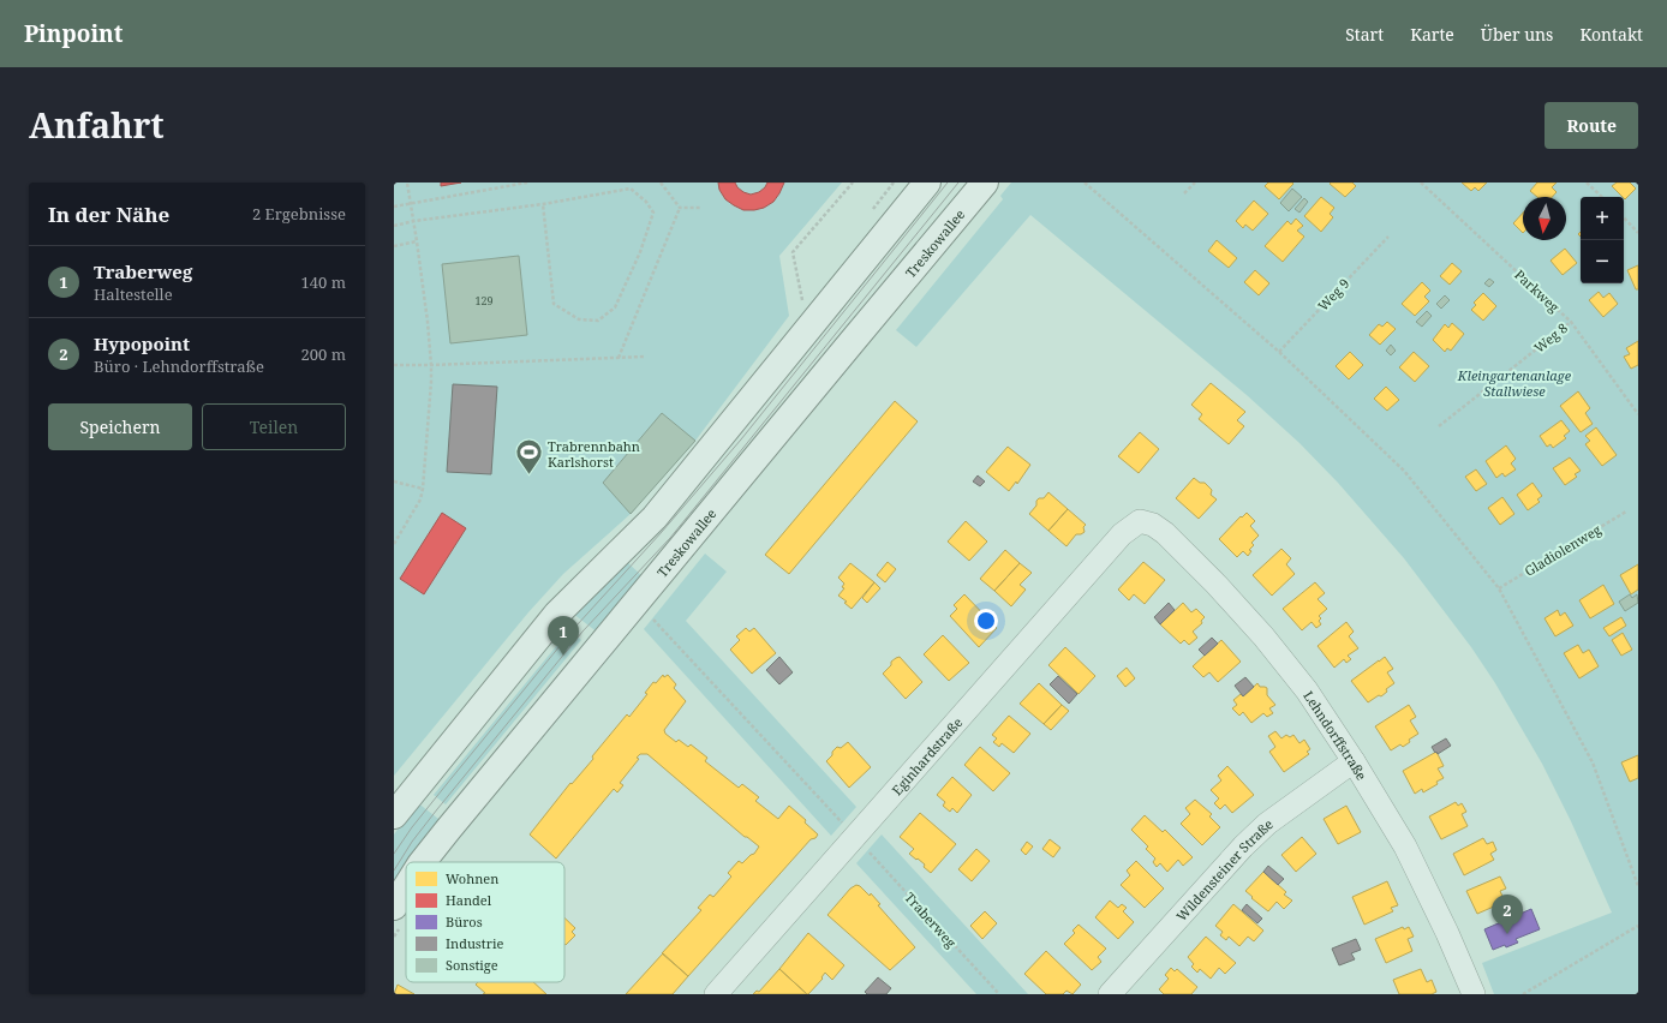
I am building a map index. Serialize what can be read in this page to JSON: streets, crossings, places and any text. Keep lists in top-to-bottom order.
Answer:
{
  "streets": {
    "main road": ["Treskowallee"],
    "street": ["Lehndorffstraße", "Eginhardstraße", "Wildensteiner Straße"],
    "path": [
      "Parkweg",
      "Weg 9",
      "Weg 8",
      "Gladiolenweg",
      "Traberweg"
    ]
  },
  "crossings": [
    ["Parkweg", "Weg 8"],
    ["Lehndorffstraße", "Eginhardstraße"],
    ["Lehndorffstraße", "Wildensteiner Straße"]
  ],
  "parks": ["Kleingartenanlage Stallwiese"],
  "places": {
    "sports": ["Trabrennbahn Karlshorst"]
  },
  "house_numbers": ["129"],
  "legend": [
    "Wohnen",
    "Handel",
    "Büros",
    "Industrie",
    "Sonstige"
  ],
  "north": "bottom",
  "page": {
    "header": "Pinpoint",
    "nav": [
      "Start",
      "Karte",
      "Über uns",
      "Kontakt"
    ],
    "title": "Anfahrt",
    "buttons": [
      "Route",
      ["Speichern", "Teilen"]
    ],
    "heading": ["In der Nähe", "2 Ergebnisse"],
    "map_buttons": ["+", "−"],
    "list": [
      {
        "mark": "1",
        "name": "Traberweg",
        "note": "Haltestelle",
        "value": "140 m"
      },
      {
        "mark": "2",
        "name": "Hypopoint",
        "note": "Büro · Lehndorffstraße",
        "value": "200 m"
      }
    ],
    "pins": ["1", "2"]
  }
}
